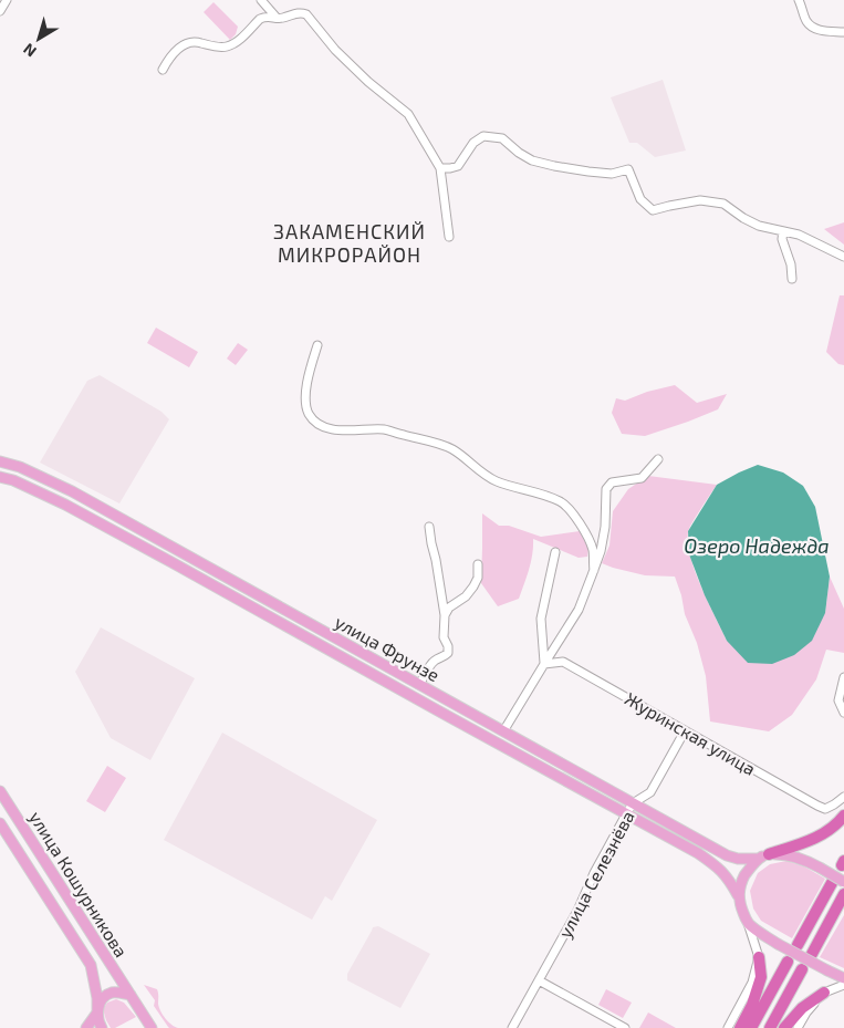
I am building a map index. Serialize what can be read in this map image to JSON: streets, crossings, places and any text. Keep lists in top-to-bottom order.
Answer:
{
  "streets": {
    "main road": ["улица Фрунзе", "улица Кошурникова"],
    "street": ["Журинская улица", "улица Селезнёва"]
  },
  "crossings": [
    ["улица Фрунзе", "улица Селезнёва"],
    ["Журинская улица", "улица Селезнёва"]
  ],
  "districts": ["ЗАКАМЕНСКИЙ МИКРОРАЙОН"],
  "water": ["Озеро Надежда"],
  "north": "bottom left"
}
